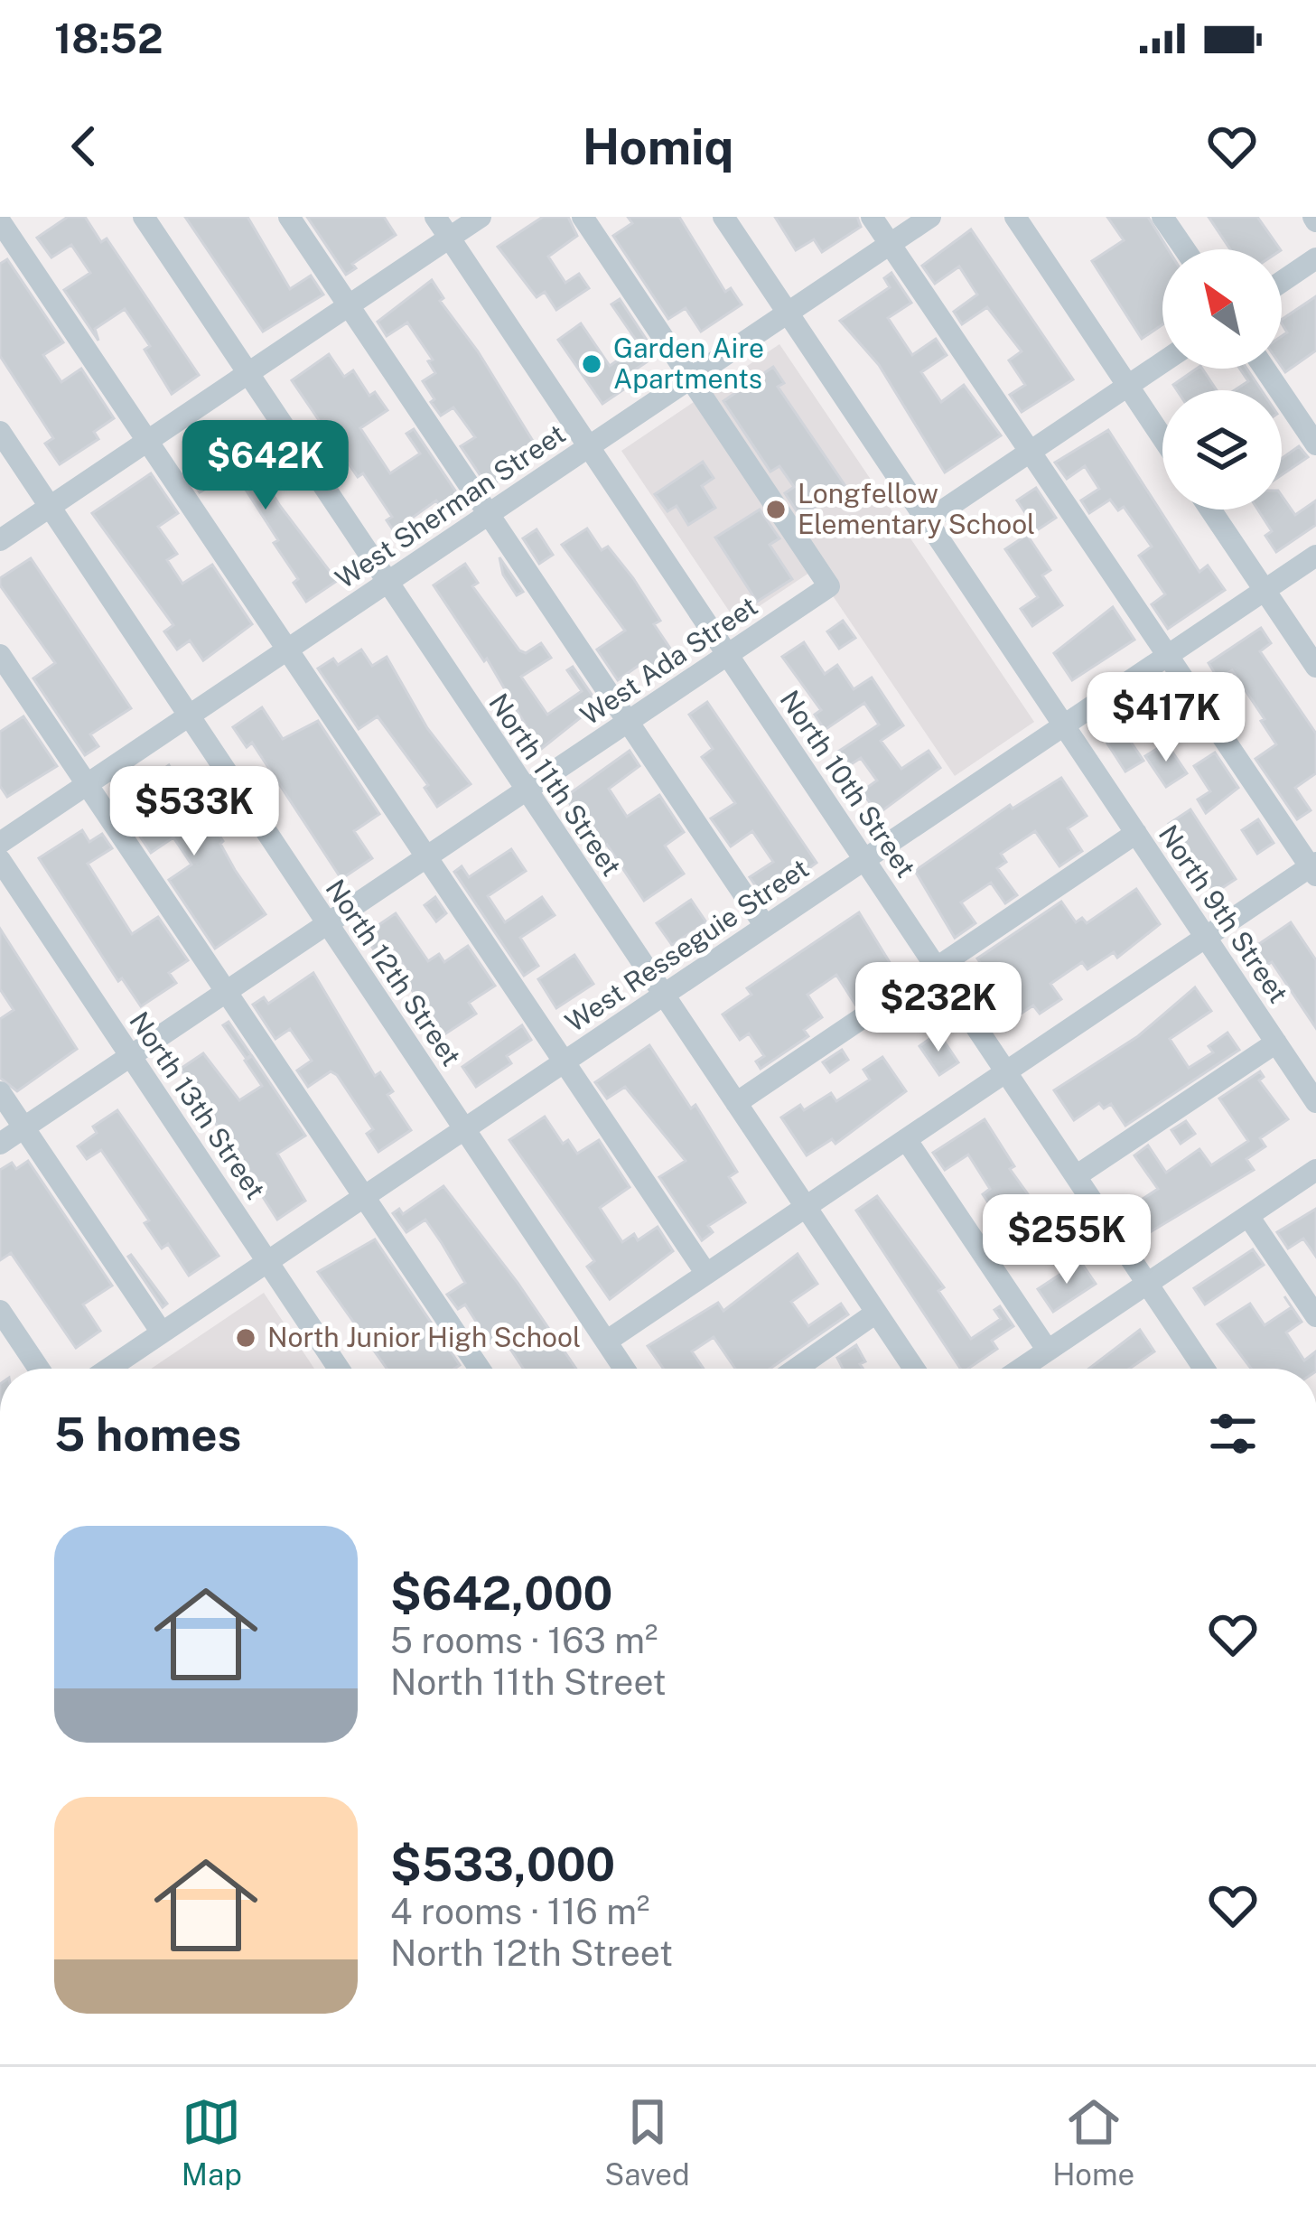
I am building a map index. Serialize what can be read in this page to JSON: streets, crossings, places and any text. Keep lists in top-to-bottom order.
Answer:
{
  "streets": {
    "street": [
      "West Sherman Street",
      "West Ada Street",
      "North 10th Street",
      "North 11th Street",
      "North 9th Street",
      "West Resseguie Street",
      "North 12th Street",
      "North 13th Street"
    ]
  },
  "crossings": [
    ["West Sherman Street", "West Ada Street"],
    ["West Sherman Street", "North 10th Street"],
    ["West Sherman Street", "North 11th Street"],
    ["West Sherman Street", "North 9th Street"],
    ["West Sherman Street", "North 12th Street"],
    ["West Ada Street", "North 10th Street"],
    ["West Ada Street", "North 11th Street"],
    ["West Ada Street", "North 12th Street"],
    ["West Ada Street", "North 13th Street"],
    ["North 10th Street", "West Resseguie Street"],
    ["North 11th Street", "West Resseguie Street"],
    ["North 9th Street", "West Resseguie Street"],
    ["West Resseguie Street", "North 12th Street"],
    ["West Resseguie Street", "North 13th Street"]
  ],
  "places": ["Garden Aire Apartments", "Longfellow Elementary School", "North Junior High School"],
  "north": "top left",
  "page": {
    "status": "18:52",
    "header": "Homiq",
    "price": [
      "$642K",
      "$417K",
      "$533K",
      "$232K",
      "$255K"
    ],
    "heading": "5 homes",
    "list": [
      {
        "name": "$642,000",
        "note": "5 rooms · 163 m² · North 11th Street"
      },
      {
        "name": "$533,000",
        "note": "4 rooms · 116 m² · North 12th Street"
      }
    ],
    "tabs": ["Map", "Saved", "Home"]
  }
}
